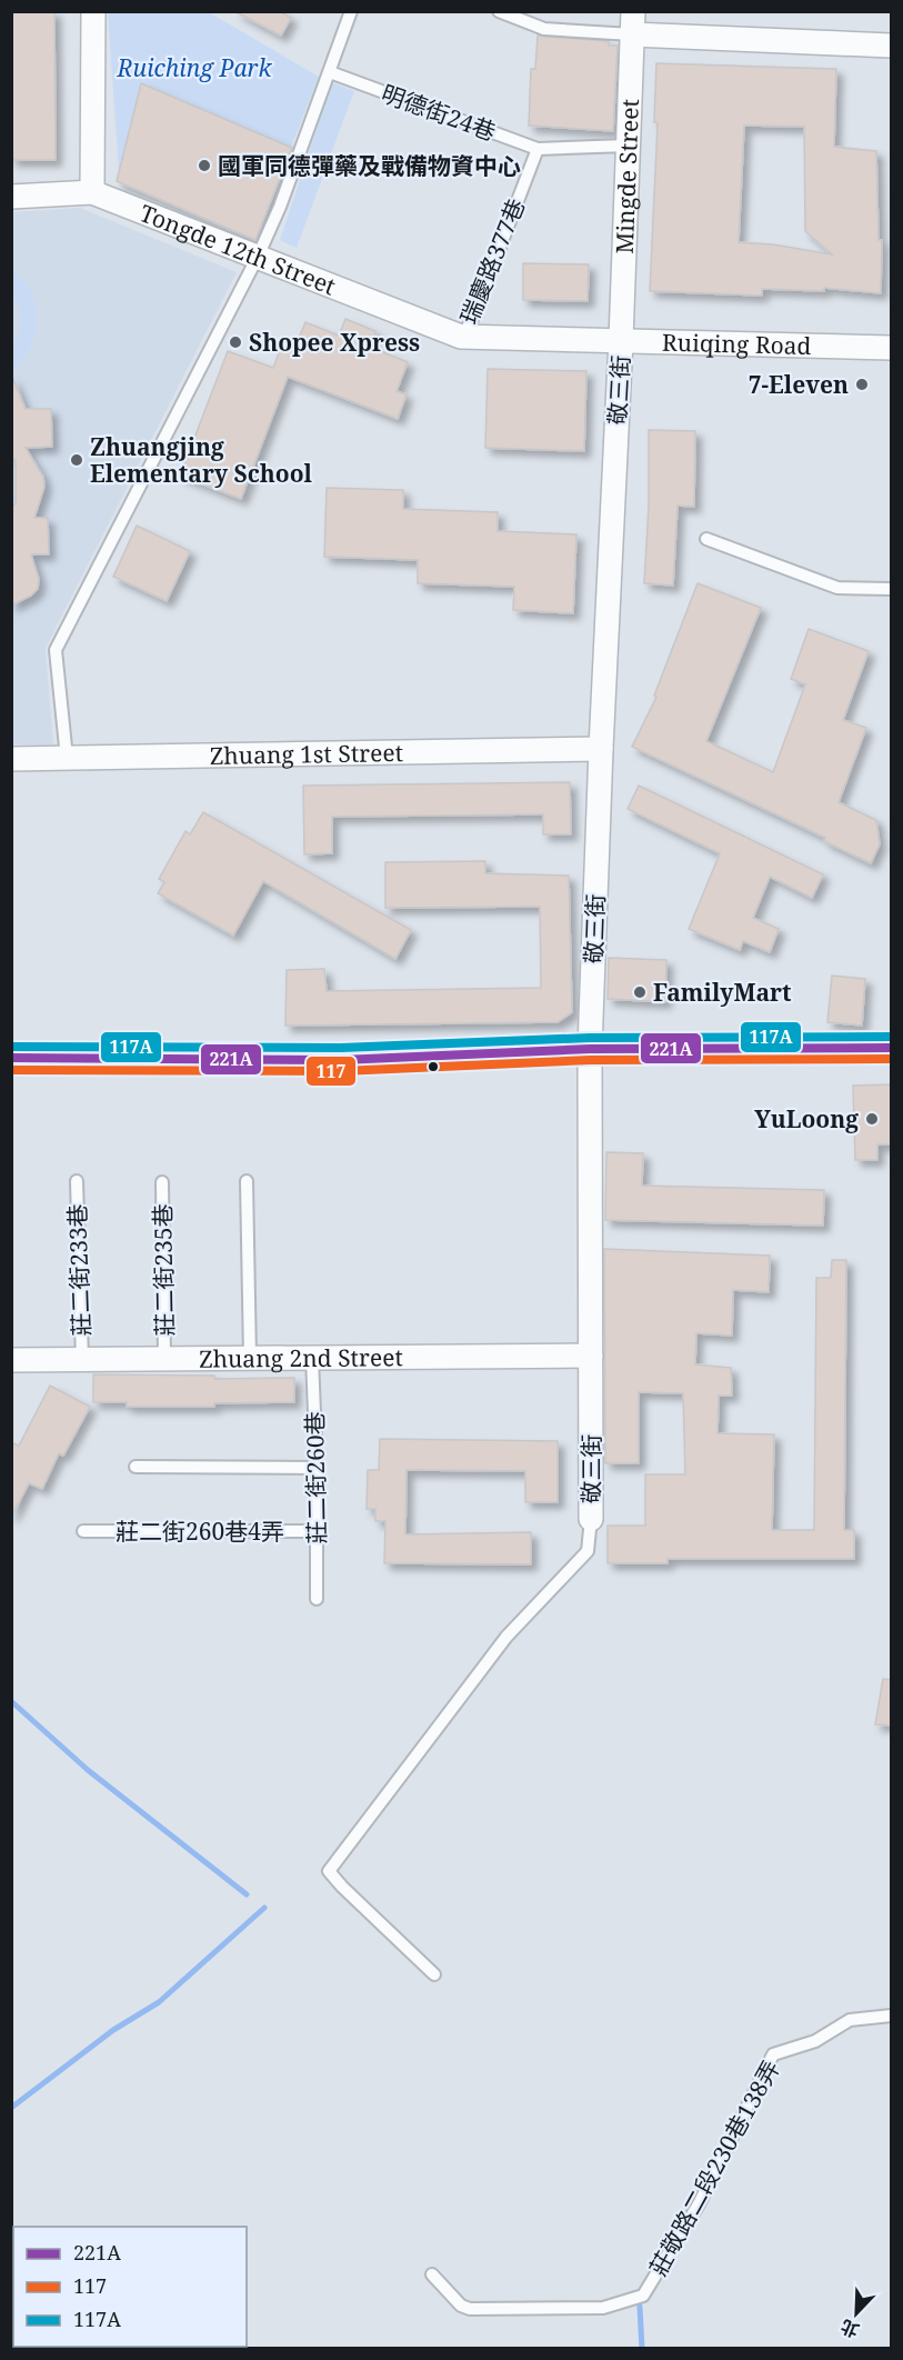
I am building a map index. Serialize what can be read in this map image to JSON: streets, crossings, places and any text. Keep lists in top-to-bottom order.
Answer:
{
  "streets": {
    "street": [
      "Mingde Street",
      "Tongde 12th Street",
      "Ruiqing Road",
      "敬三街",
      "Zhuang 1st Street",
      "Zhuang 2nd Street"
    ],
    "lane": [
      "明德街24巷",
      "瑞慶路377巷",
      "莊二街233巷",
      "莊二街235巷",
      "莊二街260巷",
      "莊二街260巷4弄",
      "莊敬路二段230巷138弄"
    ]
  },
  "crossings": [
    ["明德街24巷", "Mingde Street"],
    ["明德街24巷", "瑞慶路377巷"],
    ["Mingde Street", "Ruiqing Road"],
    ["Mingde Street", "敬三街"],
    ["Tongde 12th Street", "瑞慶路377巷"],
    ["Tongde 12th Street", "Ruiqing Road"],
    ["瑞慶路377巷", "Ruiqing Road"],
    ["Ruiqing Road", "敬三街"],
    ["敬三街", "Zhuang 1st Street"],
    ["敬三街", "Zhuang 2nd Street"],
    ["莊二街233巷", "Zhuang 2nd Street"],
    ["莊二街235巷", "Zhuang 2nd Street"],
    ["Zhuang 2nd Street", "莊二街260巷"],
    ["莊二街260巷", "莊二街260巷4弄"]
  ],
  "parks": ["Ruiching Park"],
  "places": [
    "國軍同德彈藥及戰備物資中心",
    "Shopee Xpress",
    "7-Eleven",
    "Zhuangjing Elementary School",
    "FamilyMart",
    "YuLoong"
  ],
  "lines": ["transit line 117A", "transit line 221A", "transit line 117"],
  "legend": ["221A", "117", "117A"],
  "north": "bottom left"
}
